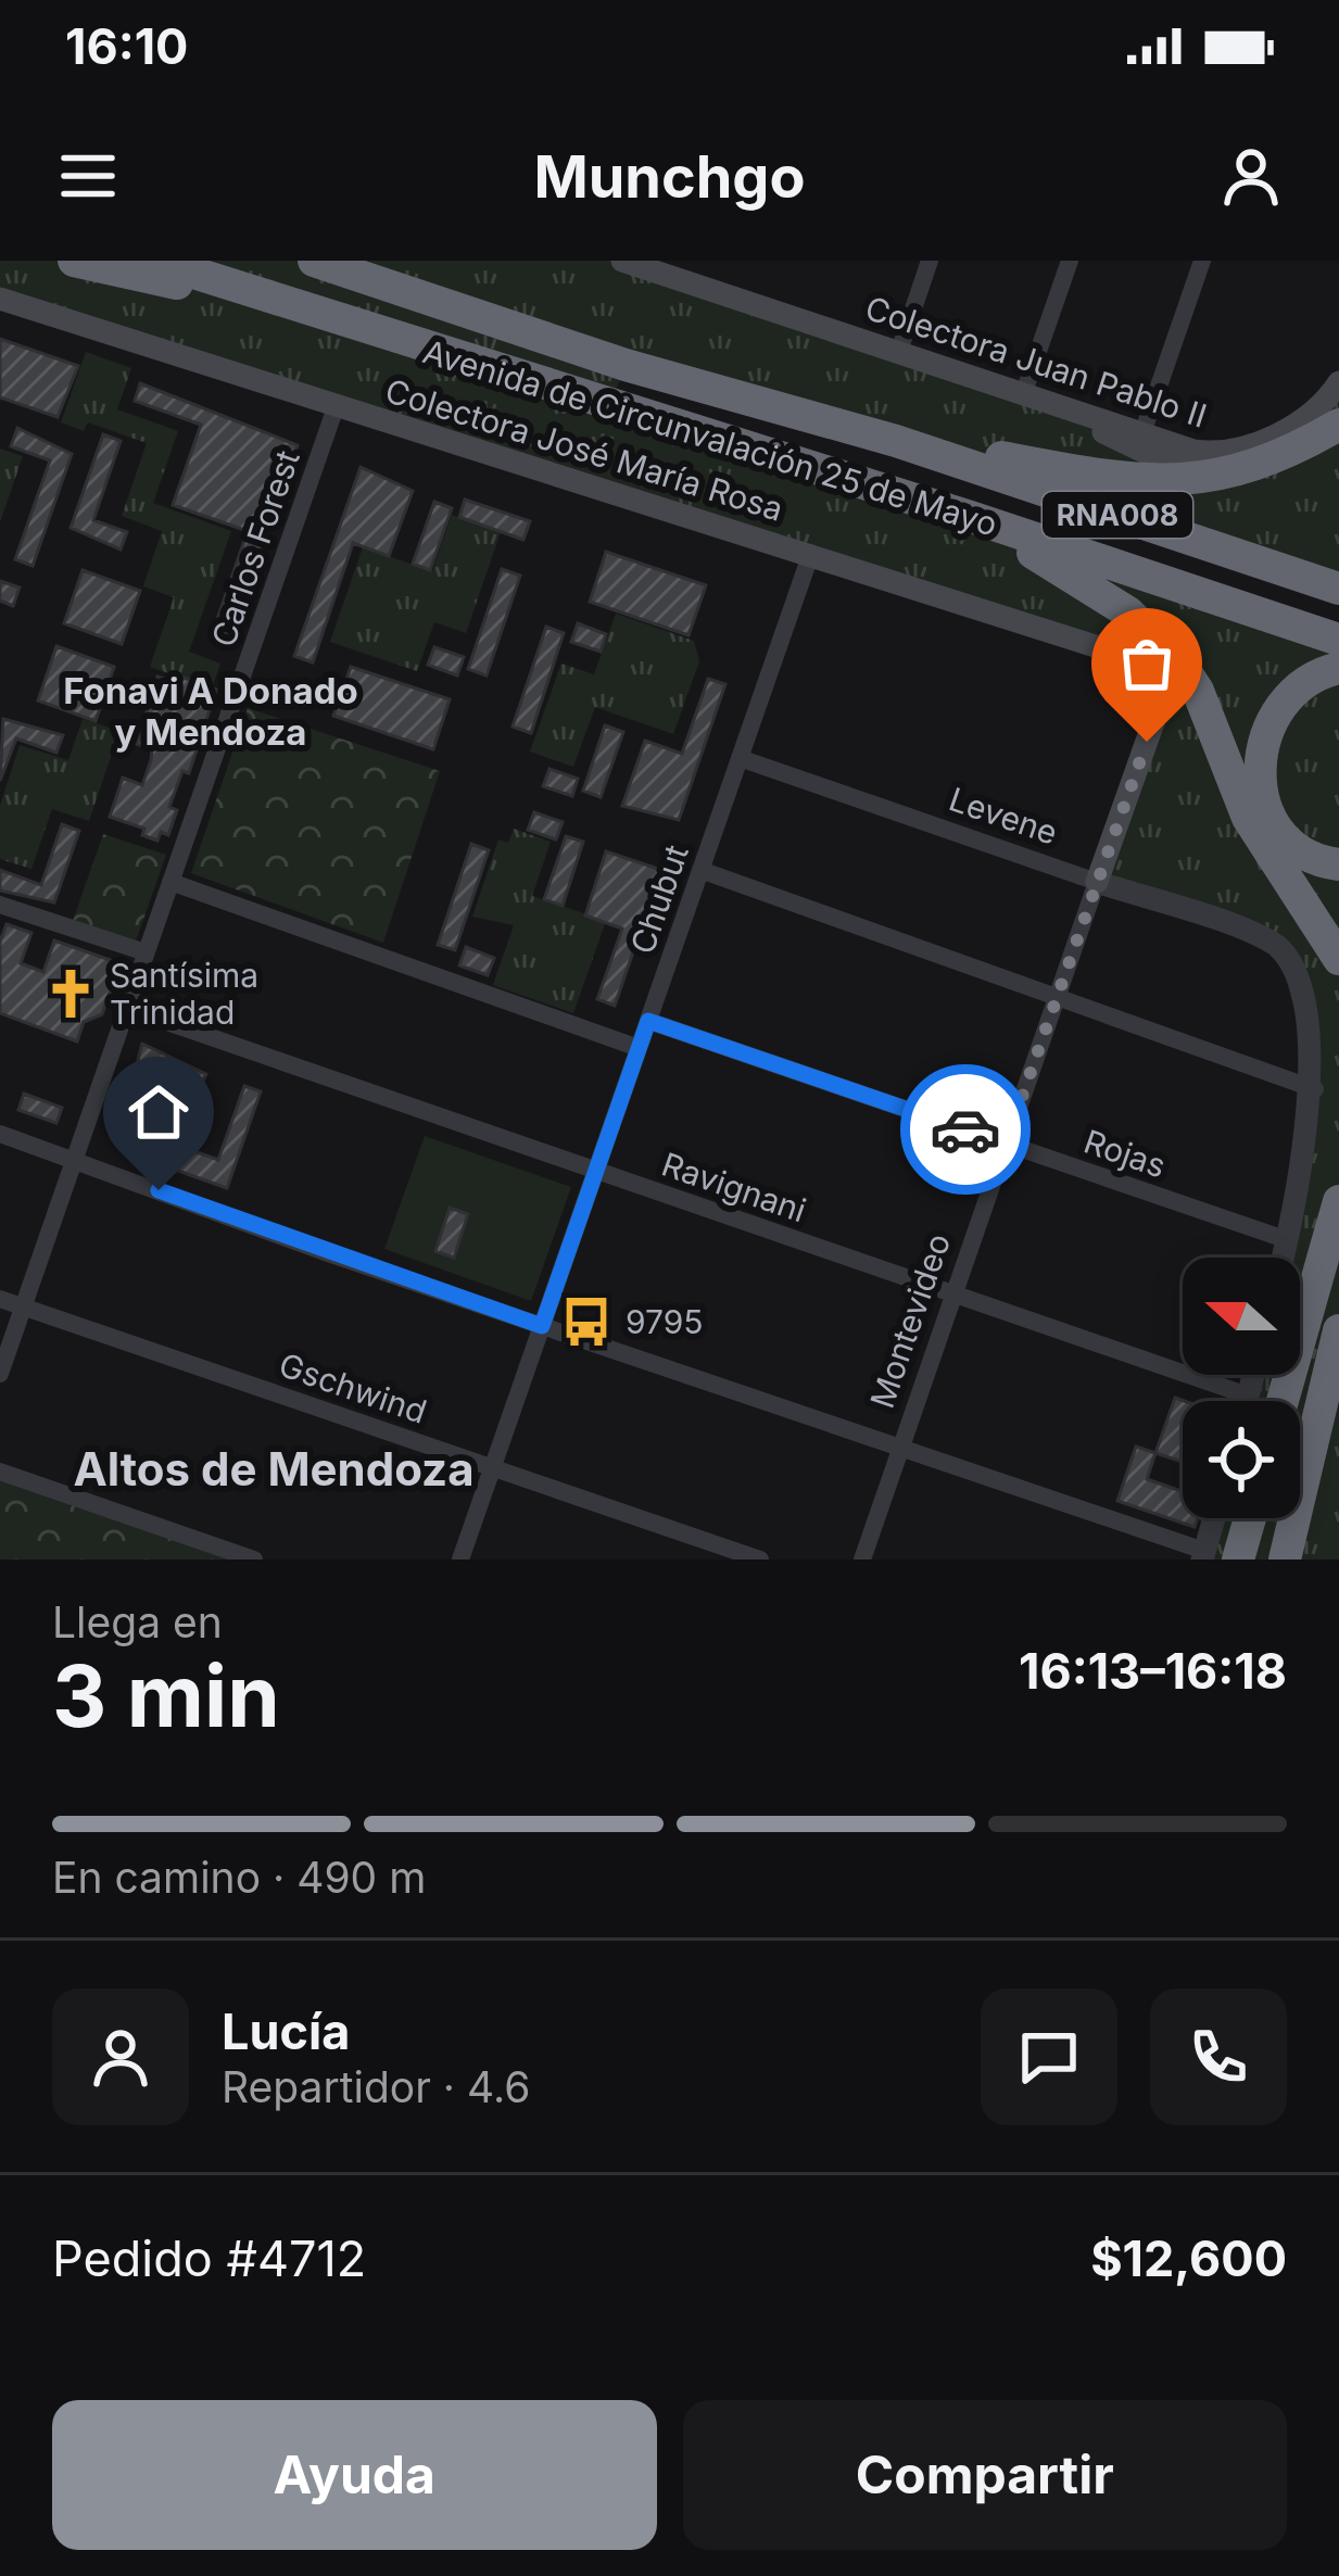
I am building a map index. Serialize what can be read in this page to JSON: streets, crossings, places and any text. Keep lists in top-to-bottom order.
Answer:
{
  "streets": {
    "highway": ["Avenida de Circunvalación 25 de Mayo", "RNA008"],
    "main road": ["Colectora Juan Pablo II", "Colectora José María Rosa", "Montevideo"],
    "street": [
      "Carlos Forest",
      "Levene",
      "Chubut",
      "Rojas",
      "Ravignani",
      "Gschwind"
    ]
  },
  "crossings": [
    ["Colectora José María Rosa", "Carlos Forest"],
    ["Colectora José María Rosa", "Chubut"],
    ["Colectora José María Rosa", "Montevideo"],
    ["Carlos Forest", "Ravignani"],
    ["Carlos Forest", "Gschwind"],
    ["Levene", "Chubut"],
    ["Levene", "Montevideo"],
    ["Chubut", "Rojas"],
    ["Chubut", "Ravignani"],
    ["Chubut", "Gschwind"],
    ["Rojas", "Montevideo"],
    ["Ravignani", "Montevideo"]
  ],
  "districts": ["Fonavi A Donado y Mendoza", "Altos de Mendoza"],
  "places": {
    "church": ["Santísima Trinidad"],
    "bus stop": ["9795"]
  },
  "north": "left",
  "page": {
    "status": "16:10",
    "header": "Munchgo",
    "heading": ["3 min", "Llega en", "16:13–16:18"],
    "panel": [
      "Lucía",
      "Repartidor · 4.6",
      "Pedido #4712",
      "$12,600"
    ],
    "bar": "En camino · 490 m",
    "buttons": ["Ayuda", "Compartir"]
  }
}
